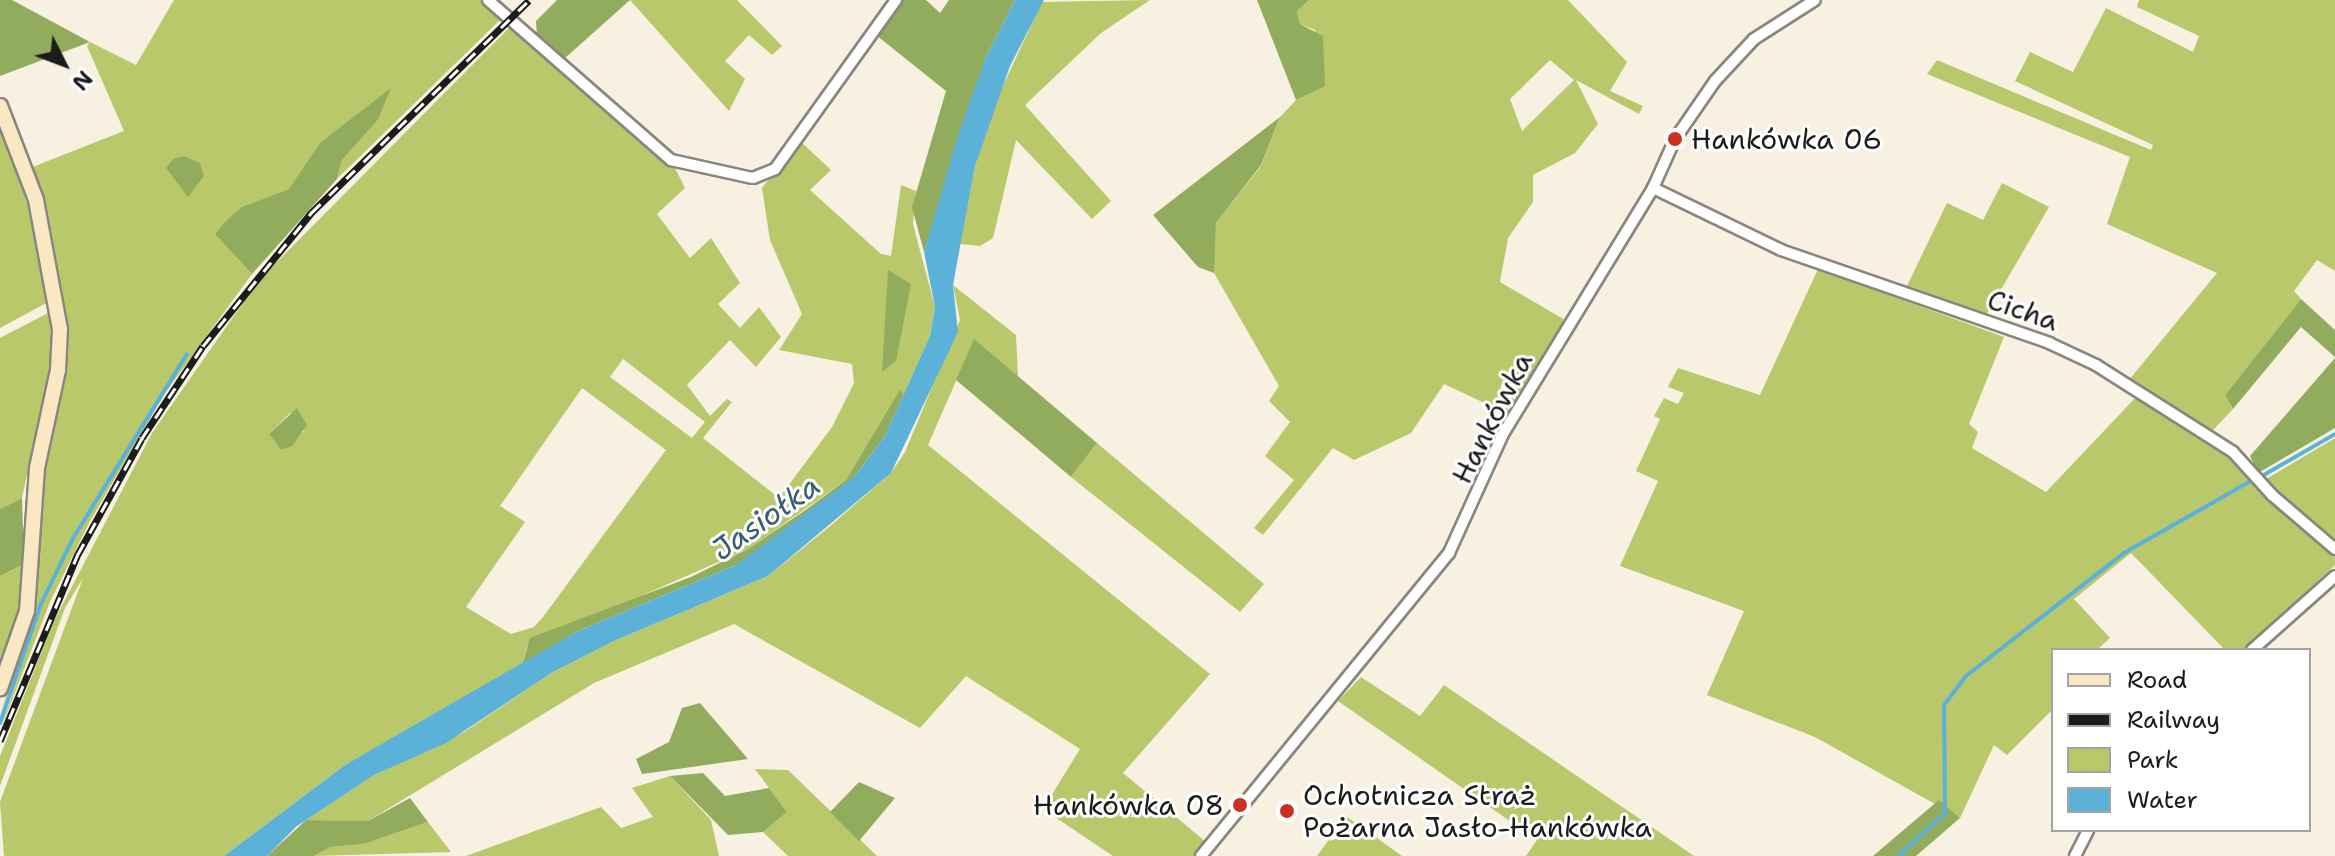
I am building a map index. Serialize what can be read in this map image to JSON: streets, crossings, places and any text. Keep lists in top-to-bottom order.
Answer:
{
  "streets": {
    "street": ["Cicha", "Hankówka"]
  },
  "crossings": [
    ["Cicha", "Hankówka"]
  ],
  "water": ["Jasiołka"],
  "places": ["Hankówka 06", "Hankówka 08", "Ochotnicza Straż Pożarna Jasło-Hankówka"],
  "legend": [
    "Road",
    "Railway",
    "Park",
    "Water"
  ],
  "north": "bottom right"
}
